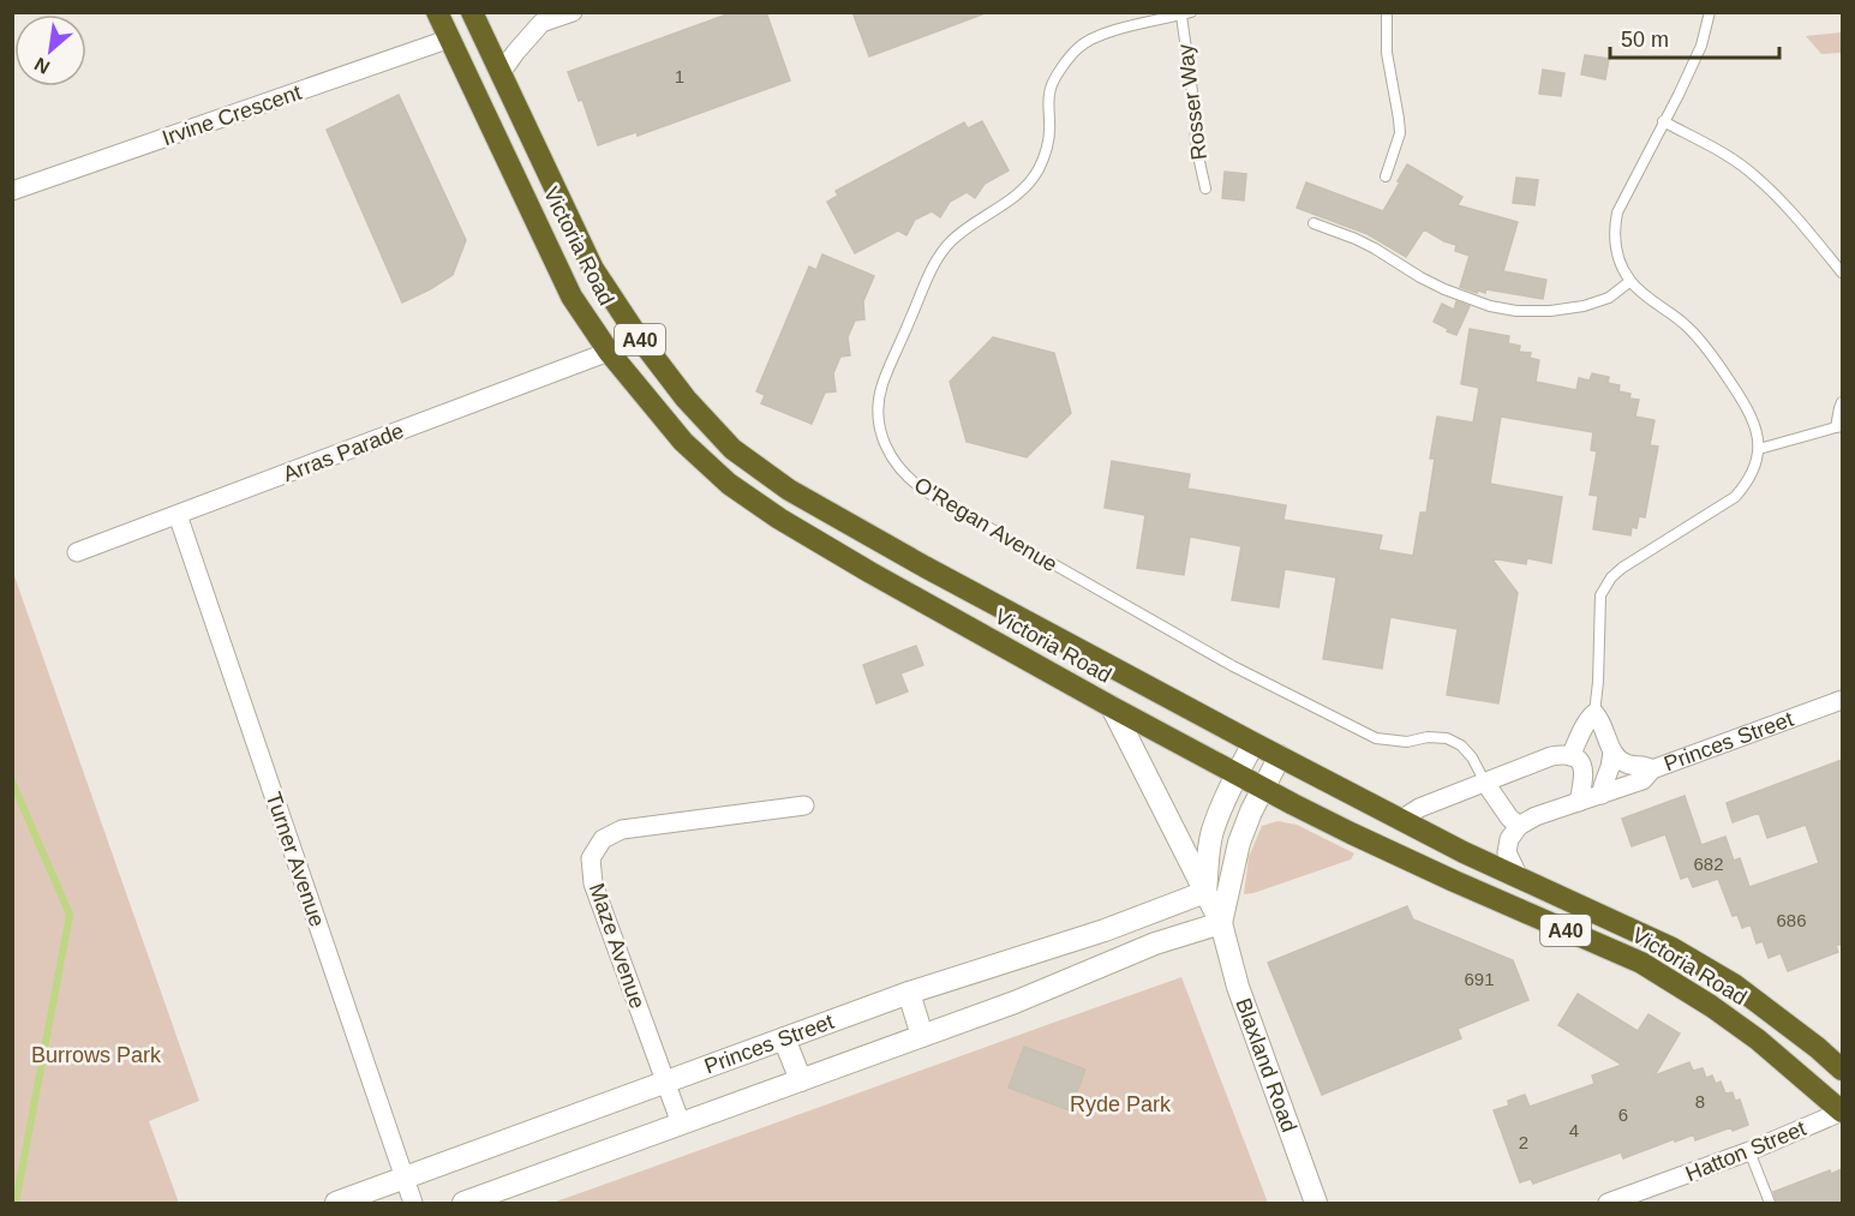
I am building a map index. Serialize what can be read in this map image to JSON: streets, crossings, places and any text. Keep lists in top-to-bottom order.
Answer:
{
  "streets": {
    "highway": ["Victoria Road", "A40"],
    "street": [
      "Irvine Crescent",
      "Arras Parade",
      "O'Regan Avenue",
      "Princes Street",
      "Turner Avenue",
      "Maze Avenue",
      "Blaxland Road",
      "Hatton Street"
    ],
    "lane": ["Rosser Way"]
  },
  "crossings": [
    ["Rosser Way", "O'Regan Avenue"],
    ["Irvine Crescent", "Victoria Road"],
    ["Victoria Road", "Arras Parade"],
    ["Victoria Road", "Blaxland Road"],
    ["Victoria Road", "Hatton Street"],
    ["Arras Parade", "Turner Avenue"],
    ["O'Regan Avenue", "Princes Street"],
    ["Princes Street", "Turner Avenue"],
    ["Princes Street", "Maze Avenue"],
    ["Princes Street", "Blaxland Road"]
  ],
  "parks": ["Burrows Park", "Ryde Park"],
  "house_numbers": [
    "1",
    "682",
    "686",
    "691",
    "8",
    "6",
    "4",
    "2"
  ],
  "scale_bar": "50 m",
  "north": "bottom left"
}
